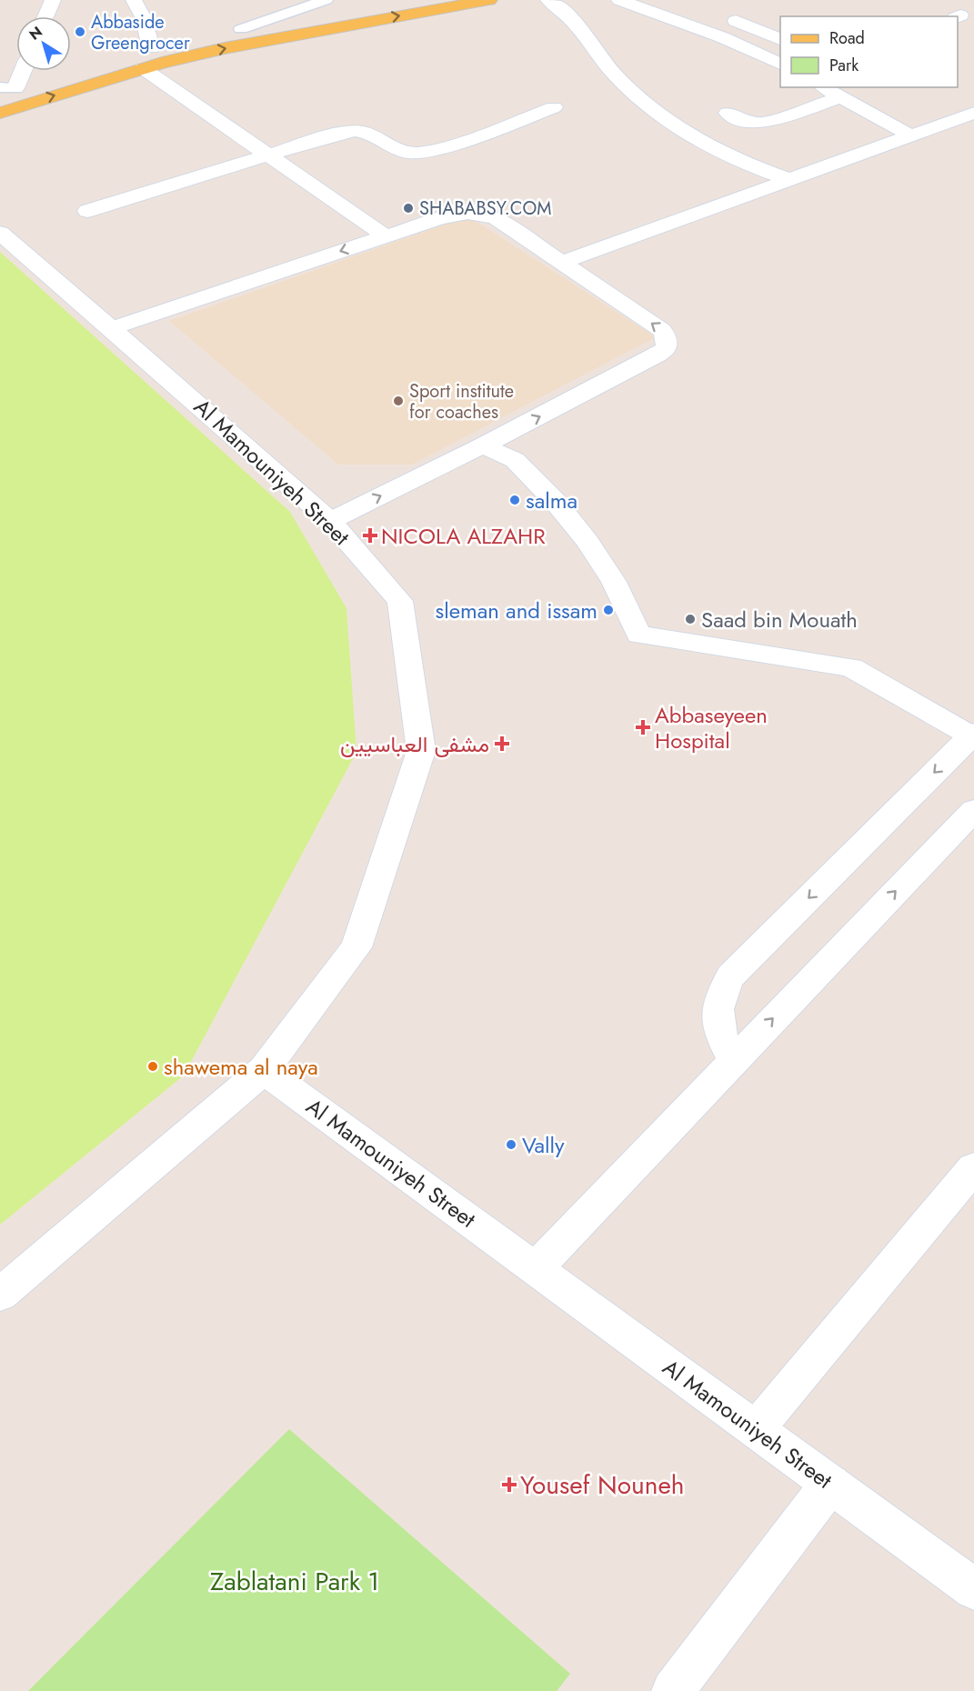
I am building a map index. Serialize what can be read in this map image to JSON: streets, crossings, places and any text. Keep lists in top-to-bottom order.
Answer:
{
  "streets": {
    "street": ["Al Mamouniyeh Street"]
  },
  "parks": ["Zablatani Park 1"],
  "places": {
    "other": [
      "Abbaside Greengrocer",
      "SHABABSY.COM",
      "Sport institute for coaches",
      "salma",
      "sleman and issam",
      "Saad bin Mouath",
      "shawema al naya",
      "Vally"
    ],
    "health": [
      "NICOLA ALZAHR",
      "Abbaseyeen Hospital",
      "مشفى العباسيين",
      "Yousef Nouneh"
    ]
  },
  "legend": ["Road", "Park"],
  "north": "top left"
}
